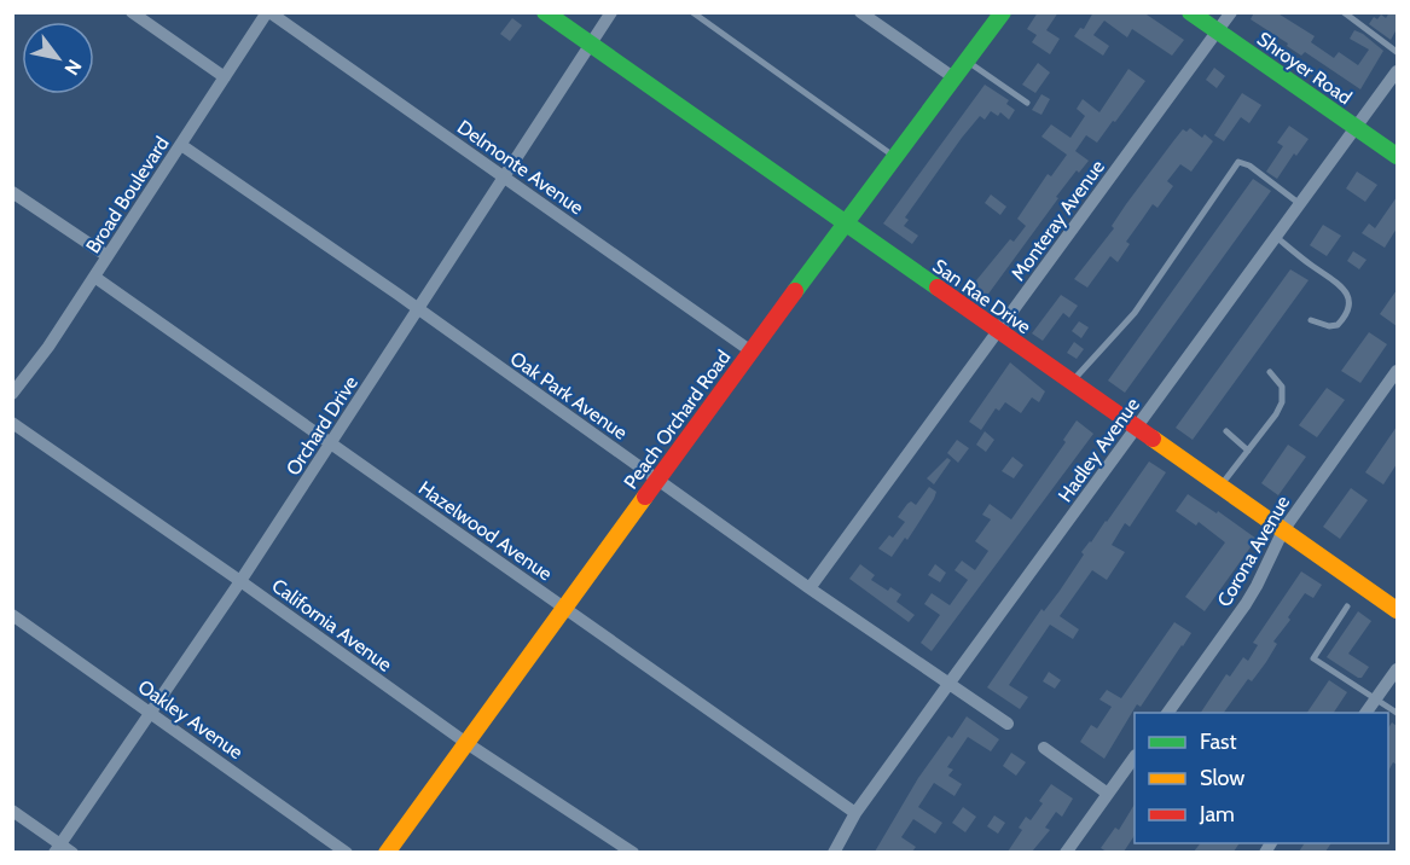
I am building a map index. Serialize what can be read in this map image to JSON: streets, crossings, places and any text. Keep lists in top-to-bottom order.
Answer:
{
  "streets": {
    "street": [
      "Shroyer Road",
      "Delmonte Avenue",
      "Broad Boulevard",
      "Monteray Avenue",
      "San Rae Drive",
      "Oak Park Avenue",
      "Peach Orchard Road",
      "Orchard Drive",
      "Hadley Avenue",
      "Hazelwood Avenue",
      "Corona Avenue",
      "California Avenue",
      "Oakley Avenue"
    ]
  },
  "crossings": [
    ["Shroyer Road", "Monteray Avenue"],
    ["Shroyer Road", "Hadley Avenue"],
    ["Delmonte Avenue", "Broad Boulevard"],
    ["Delmonte Avenue", "Peach Orchard Road"],
    ["Delmonte Avenue", "Orchard Drive"],
    ["Broad Boulevard", "Oak Park Avenue"],
    ["Broad Boulevard", "Hazelwood Avenue"],
    ["Monteray Avenue", "San Rae Drive"],
    ["Monteray Avenue", "Oak Park Avenue"],
    ["San Rae Drive", "Peach Orchard Road"],
    ["San Rae Drive", "Orchard Drive"],
    ["San Rae Drive", "Hadley Avenue"],
    ["San Rae Drive", "Corona Avenue"],
    ["Oak Park Avenue", "Peach Orchard Road"],
    ["Oak Park Avenue", "Orchard Drive"],
    ["Oak Park Avenue", "Hadley Avenue"],
    ["Peach Orchard Road", "Hazelwood Avenue"],
    ["Peach Orchard Road", "California Avenue"],
    ["Orchard Drive", "Hazelwood Avenue"],
    ["Orchard Drive", "California Avenue"],
    ["Orchard Drive", "Oakley Avenue"],
    ["Hadley Avenue", "Hazelwood Avenue"]
  ],
  "legend": ["Fast", "Slow", "Jam"],
  "north": "bottom right"
}
